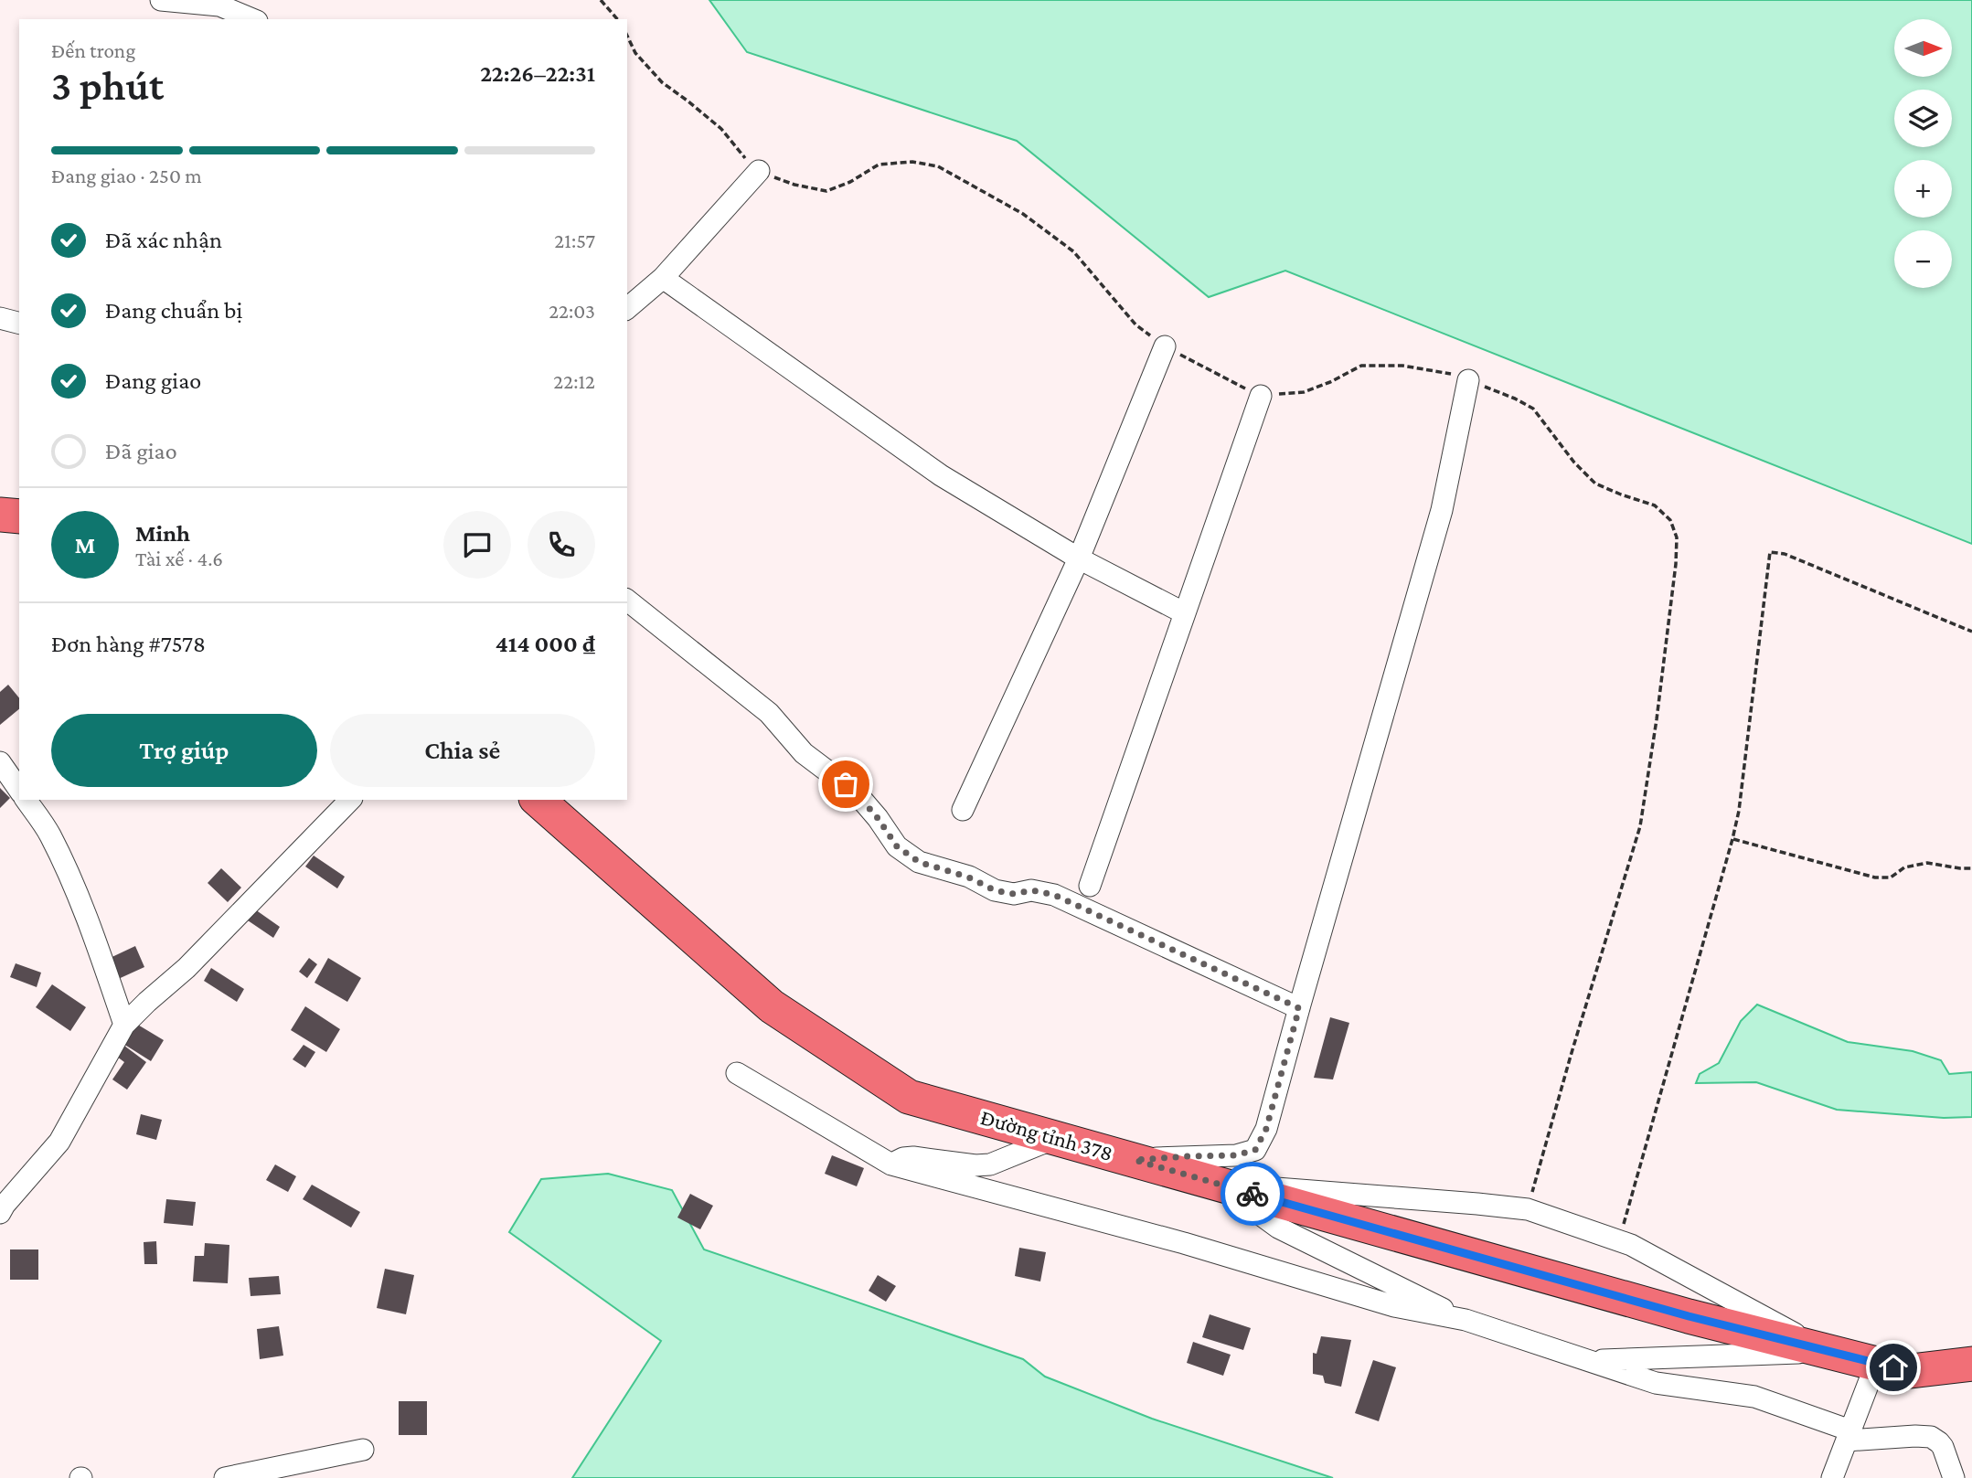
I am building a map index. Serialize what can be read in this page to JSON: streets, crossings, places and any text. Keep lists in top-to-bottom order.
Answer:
{
  "streets": {
    "main road": ["Đường tỉnh 378"]
  },
  "north": "right",
  "page": {
    "map_buttons": ["+", "−"],
    "heading": ["3 phút", "Đến trong", "22:26–22:31"],
    "panel": [
      "Minh",
      "Tài xế · 4.6",
      "Đơn hàng #7578",
      "414 000 ₫"
    ],
    "bar": "Đang giao · 250 m",
    "list": [
      ["Đã xác nhận", "21:57"],
      ["Đang chuẩn bị", "22:03"],
      ["Đang giao", "22:12"],
      "Đã giao"
    ],
    "round": "M",
    "buttons": ["Trợ giúp", "Chia sẻ"]
  }
}
